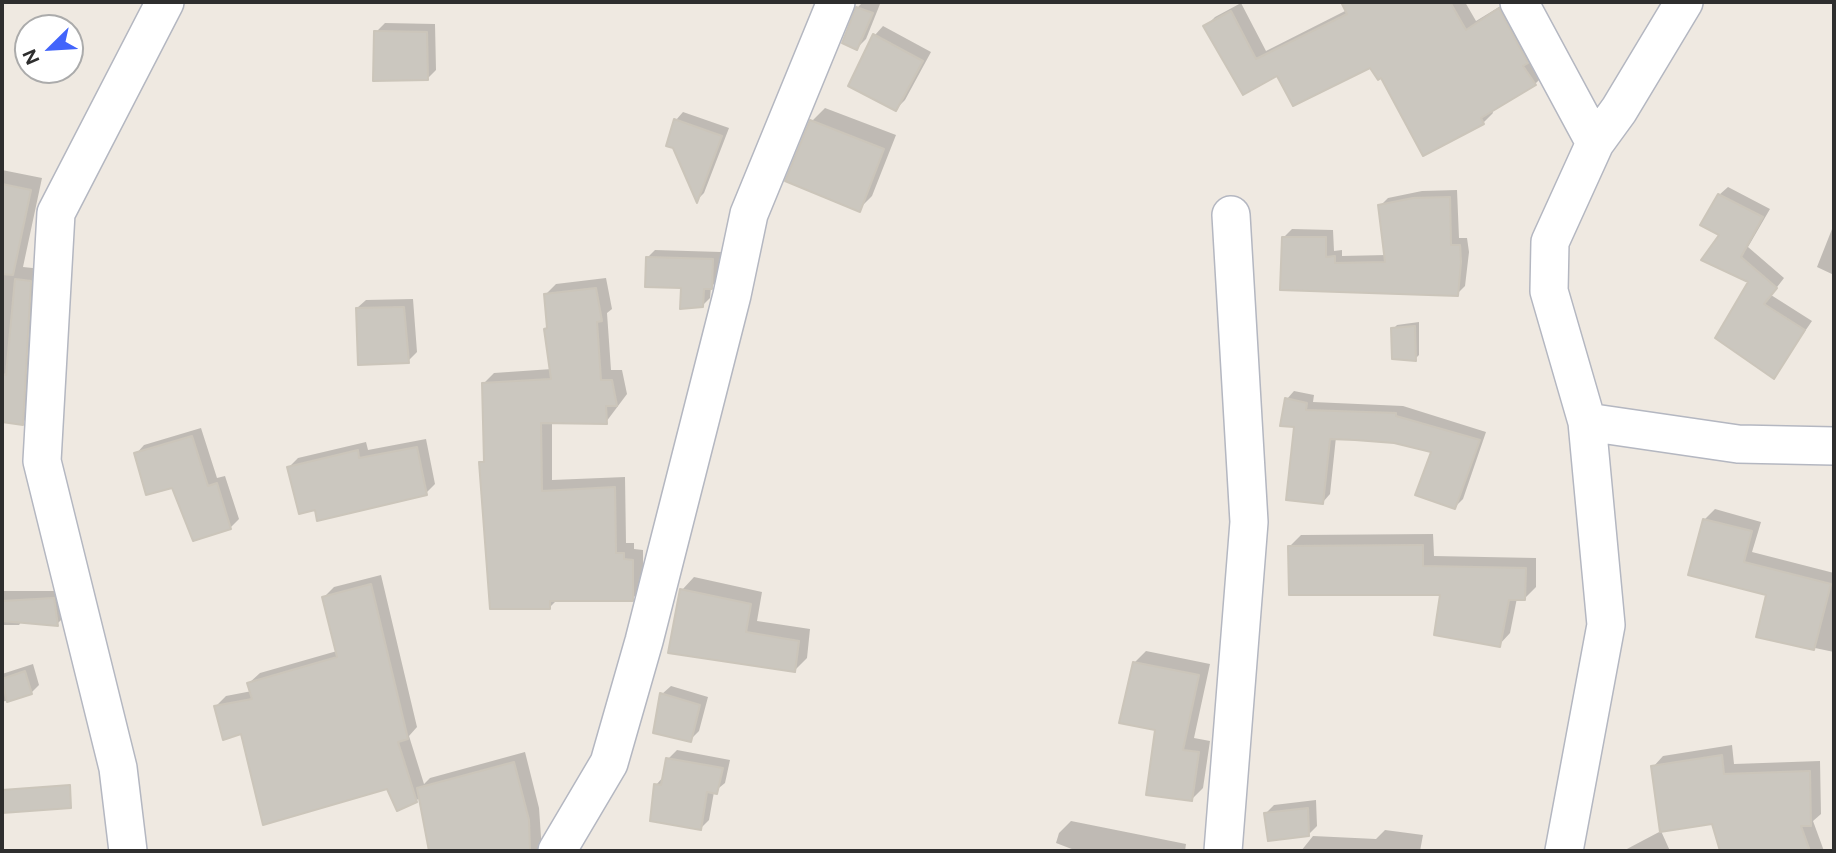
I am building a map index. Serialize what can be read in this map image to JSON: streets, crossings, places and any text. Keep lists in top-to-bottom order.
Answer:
{
  "north": "bottom left"
}
